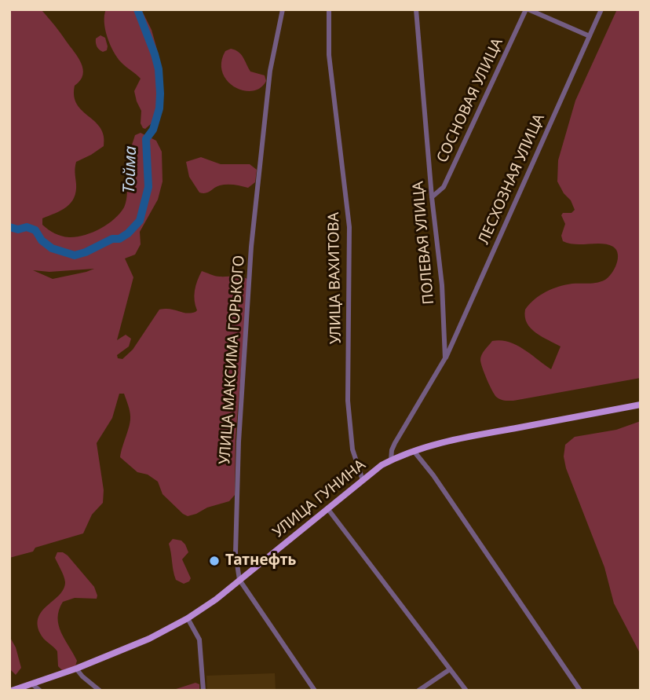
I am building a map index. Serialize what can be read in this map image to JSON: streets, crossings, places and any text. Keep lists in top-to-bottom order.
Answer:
{
  "streets": {
    "main road": ["УЛИЦА ГУНИНА"],
    "street": [
      "СОСНОВАЯ УЛИЦА",
      "ЛЕСХОЗНАЯ УЛИЦА",
      "ПОЛЕВАЯ УЛИЦА",
      "УЛИЦА ВАХИТОВА",
      "УЛИЦА МАКСИМА ГОРЬКОГО"
    ]
  },
  "crossings": [
    ["СОСНОВАЯ УЛИЦА", "ПОЛЕВАЯ УЛИЦА"],
    ["ЛЕСХОЗНАЯ УЛИЦА", "ПОЛЕВАЯ УЛИЦА"],
    ["УЛИЦА ВАХИТОВА", "УЛИЦА ГУНИНА"],
    ["УЛИЦА МАКСИМА ГОРЬКОГО", "УЛИЦА ГУНИНА"]
  ],
  "water": ["Тойма"],
  "places": ["Татнефть"]
}
